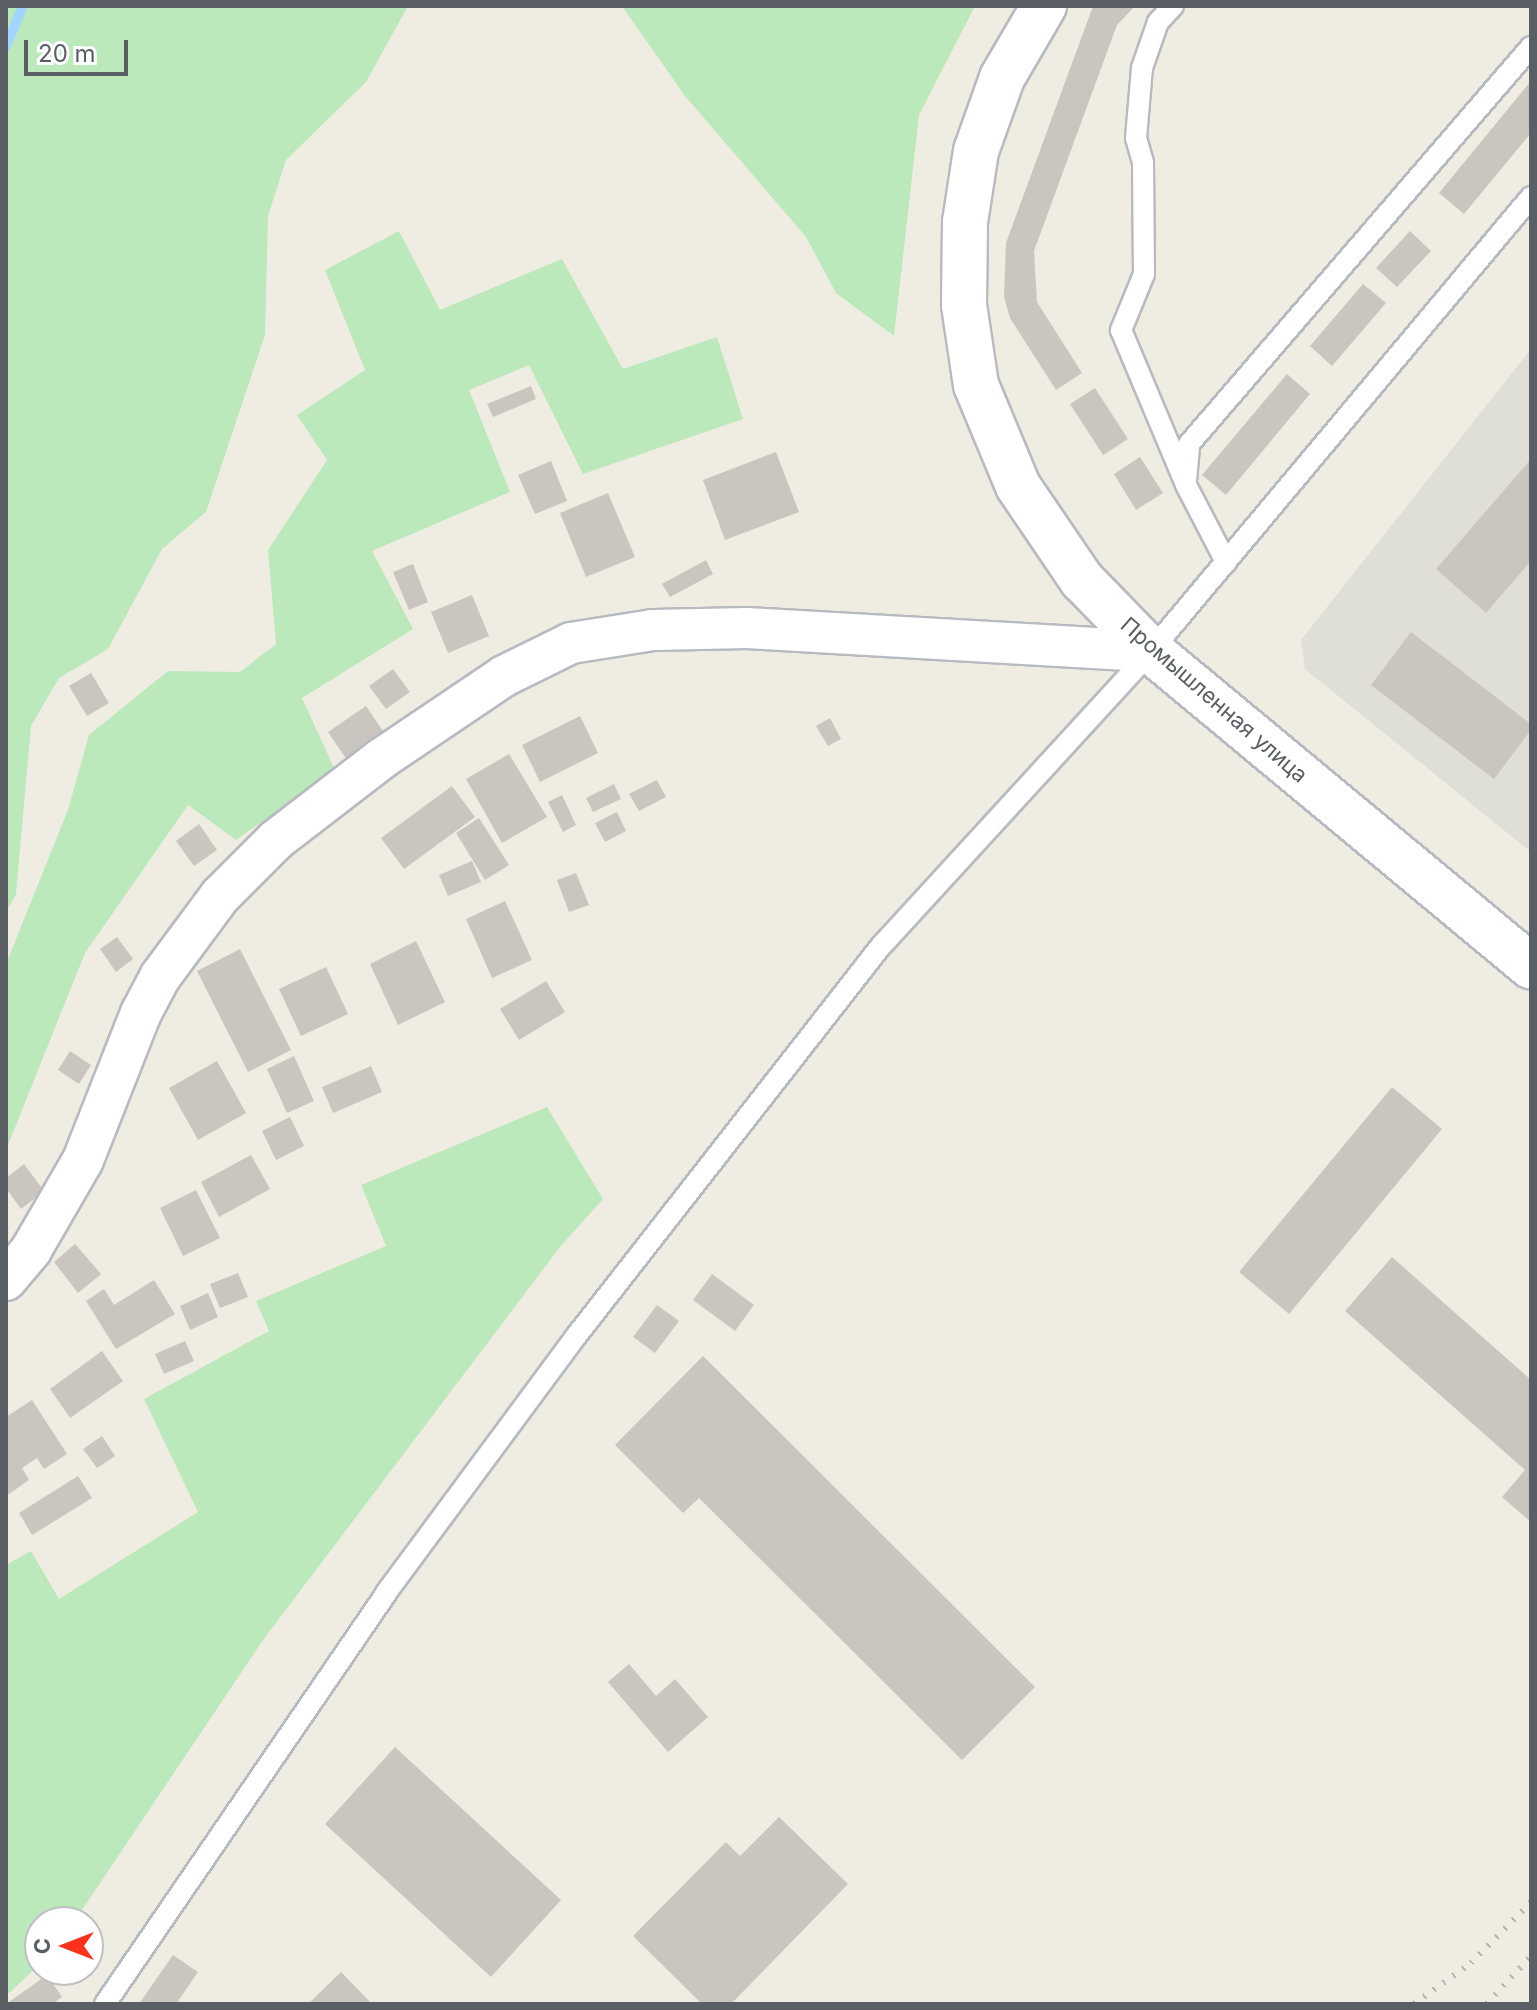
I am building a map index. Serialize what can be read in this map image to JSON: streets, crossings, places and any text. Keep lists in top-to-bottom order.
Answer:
{
  "streets": {
    "street": ["Промышленная улица"]
  },
  "scale_bar": "20 m",
  "north": "left"
}
